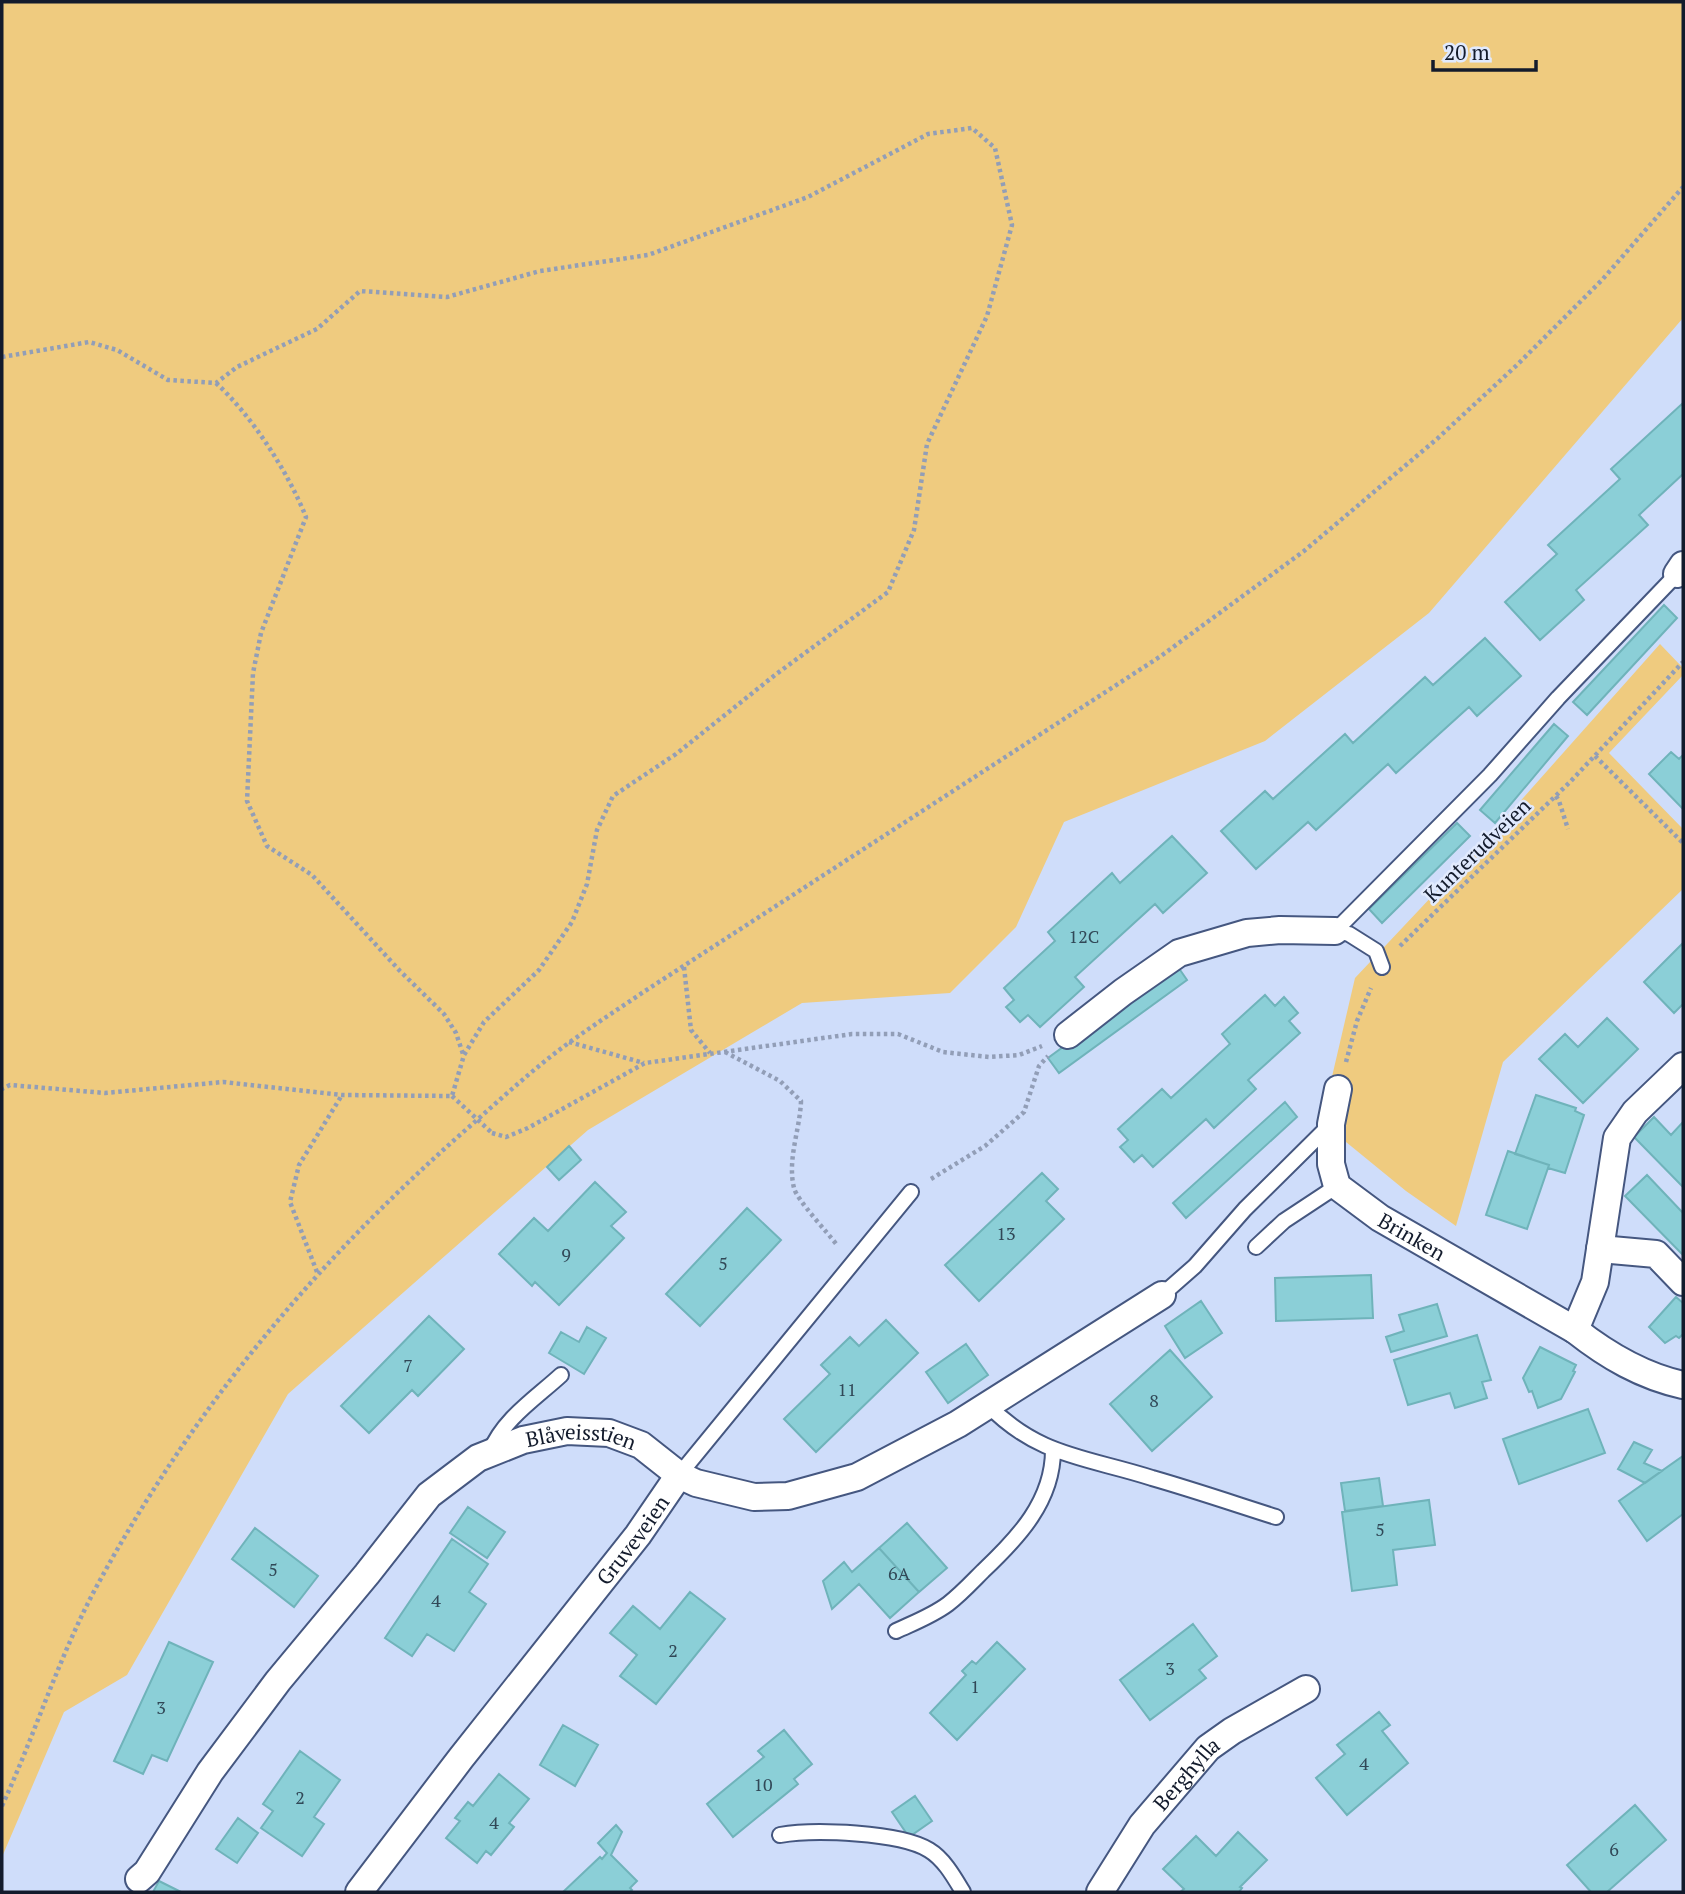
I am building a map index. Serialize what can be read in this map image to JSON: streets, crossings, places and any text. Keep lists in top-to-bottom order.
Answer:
{
  "streets": {
    "street": [
      "Brinken",
      "Blåveisstien",
      "Gruveveien",
      "Berghylla"
    ],
    "path": ["Kunterudveien"]
  },
  "crossings": [
    ["Blåveisstien", "Gruveveien"]
  ],
  "house_numbers": [
    "12C",
    "13",
    "9",
    "5",
    "7",
    "11",
    "8",
    "5",
    "5",
    "6A",
    "4",
    "2",
    "3",
    "1",
    "3",
    "4",
    "10",
    "2",
    "4",
    "6"
  ],
  "scale_bar": "20 m"
}
